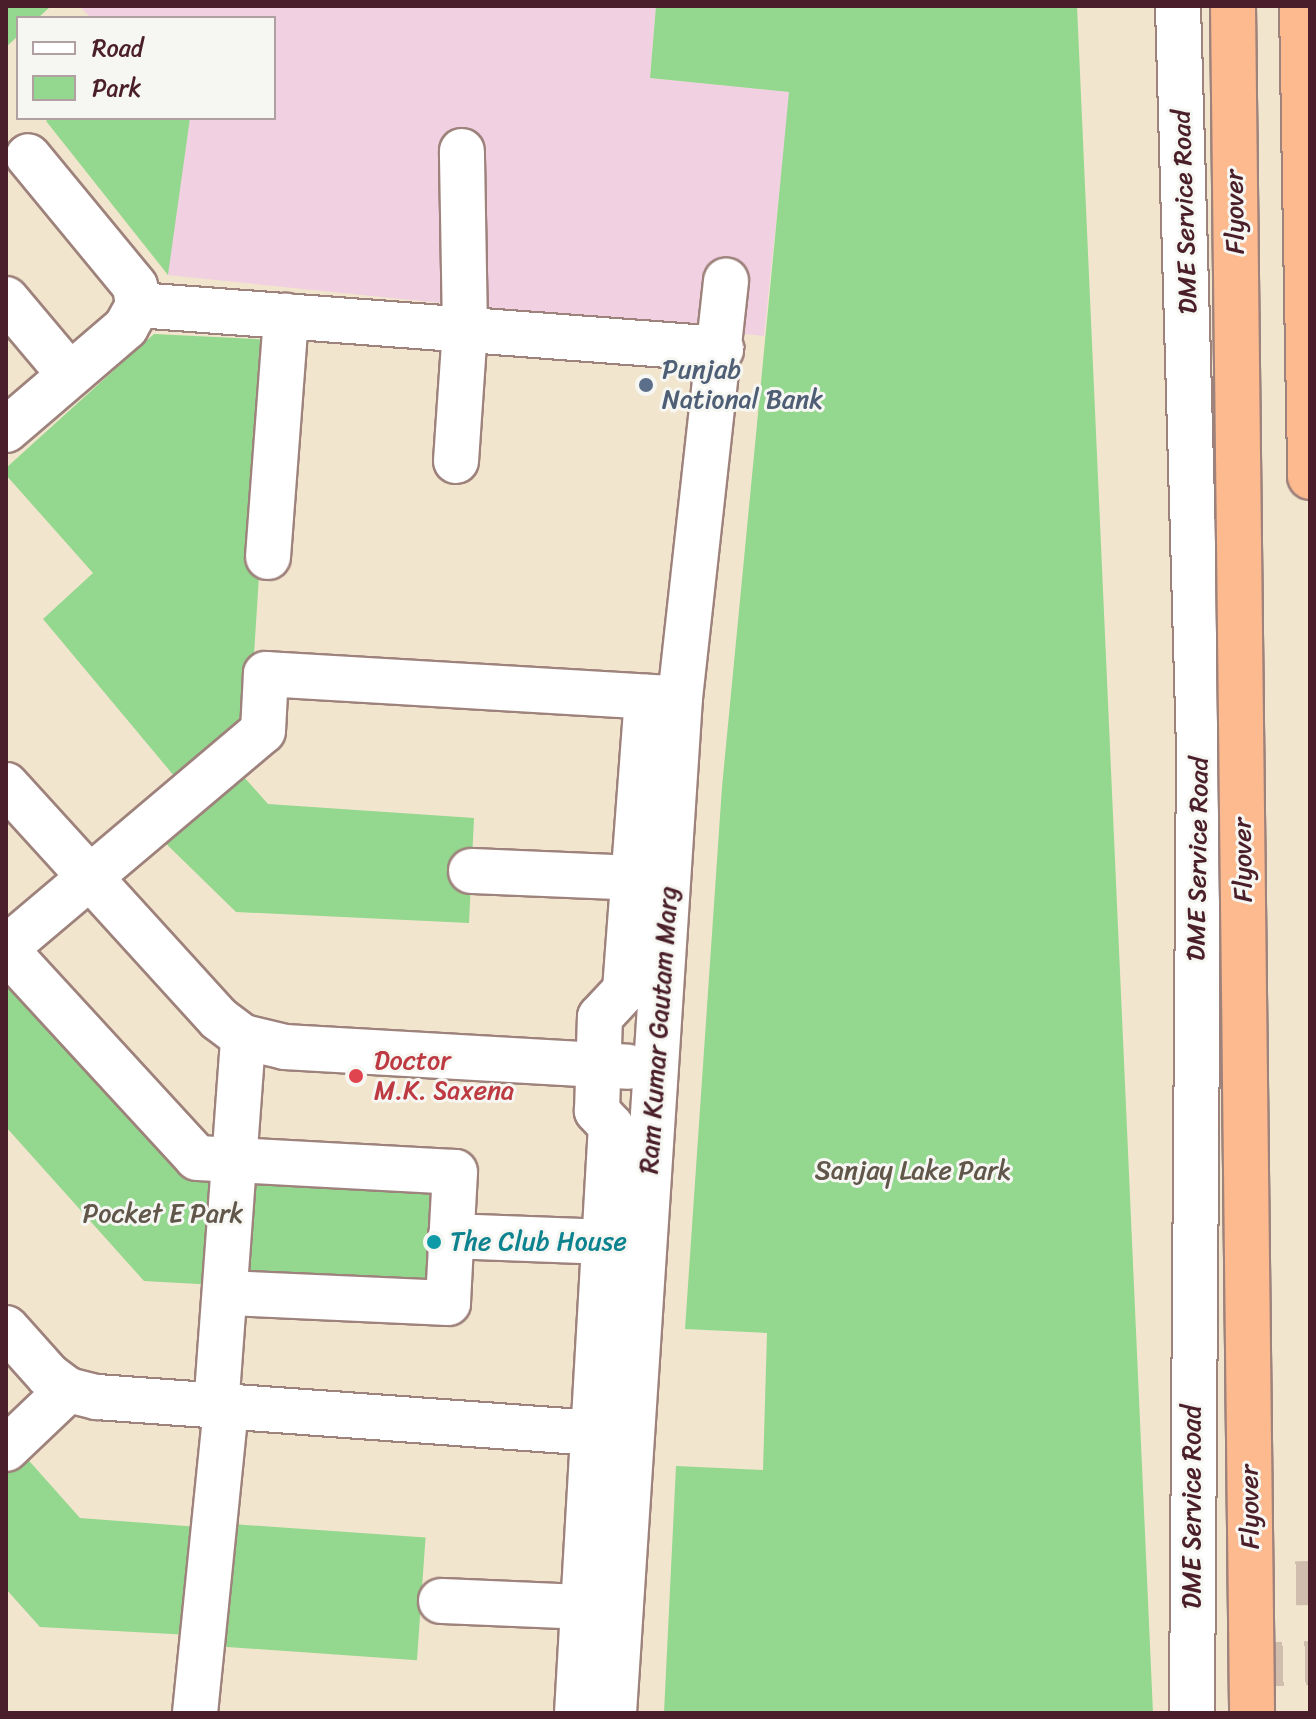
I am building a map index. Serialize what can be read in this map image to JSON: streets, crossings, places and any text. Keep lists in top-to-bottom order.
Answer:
{
  "streets": {
    "highway": ["Flyover"],
    "street": ["DME Service Road", "Ram Kumar Gautam Marg"]
  },
  "parks": ["Sanjay Lake Park", "Pocket E Park"],
  "places": ["Punjab National Bank", "Doctor M.K. Saxena", "The Club House"],
  "legend": ["Road", "Park"]
}
